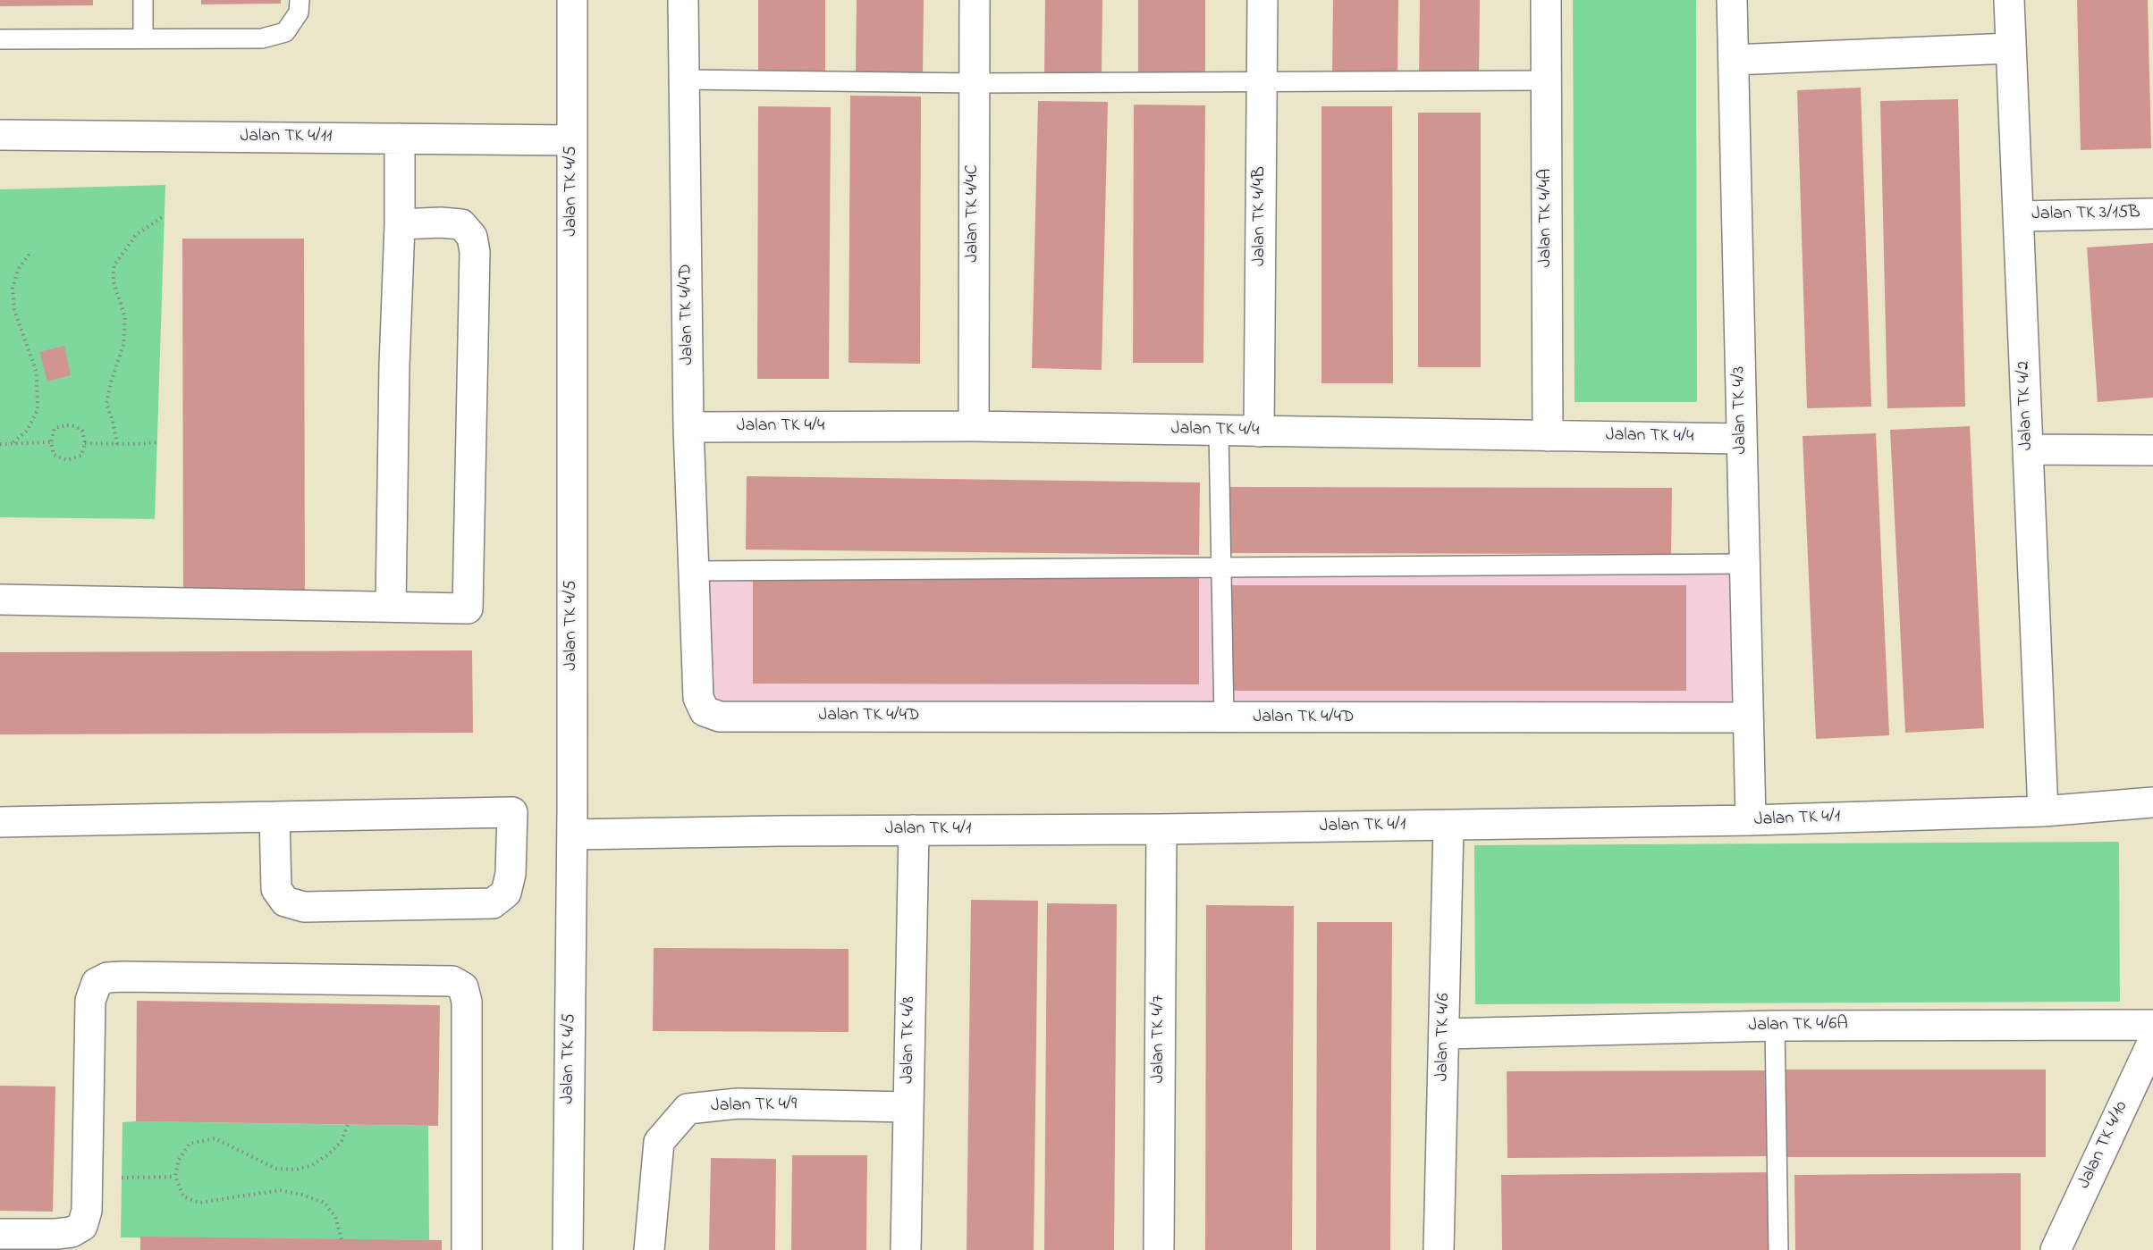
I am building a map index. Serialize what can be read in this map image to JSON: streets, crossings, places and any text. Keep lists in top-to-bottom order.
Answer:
{
  "streets": {
    "street": [
      "Jalan TK 4/11",
      "Jalan TK 4/5",
      "Jalan TK 4/4C",
      "Jalan TK 3/15B",
      "Jalan TK 4/4B",
      "Jalan TK 4/4A",
      "Jalan TK 4/4D",
      "Jalan TK 4/2",
      "Jalan TK 4/3",
      "Jalan TK 4/4",
      "Jalan TK 4/1",
      "Jalan TK 4/6A",
      "Jalan TK 4/6",
      "Jalan TK 4/7",
      "Jalan TK 4/8",
      "Jalan TK 4/9",
      "Jalan TK 4/10"
    ]
  },
  "crossings": [
    ["Jalan TK 4/11", "Jalan TK 4/5"],
    ["Jalan TK 4/5", "Jalan TK 4/1"],
    ["Jalan TK 4/4C", "Jalan TK 4/4"],
    ["Jalan TK 3/15B", "Jalan TK 4/2"],
    ["Jalan TK 4/4B", "Jalan TK 4/4"],
    ["Jalan TK 4/4A", "Jalan TK 4/4"],
    ["Jalan TK 4/4D", "Jalan TK 4/3"],
    ["Jalan TK 4/4D", "Jalan TK 4/4"],
    ["Jalan TK 4/2", "Jalan TK 4/1"],
    ["Jalan TK 4/3", "Jalan TK 4/4"],
    ["Jalan TK 4/3", "Jalan TK 4/1"],
    ["Jalan TK 4/1", "Jalan TK 4/6"],
    ["Jalan TK 4/1", "Jalan TK 4/7"],
    ["Jalan TK 4/1", "Jalan TK 4/8"],
    ["Jalan TK 4/6A", "Jalan TK 4/6"],
    ["Jalan TK 4/8", "Jalan TK 4/9"]
  ]
}
